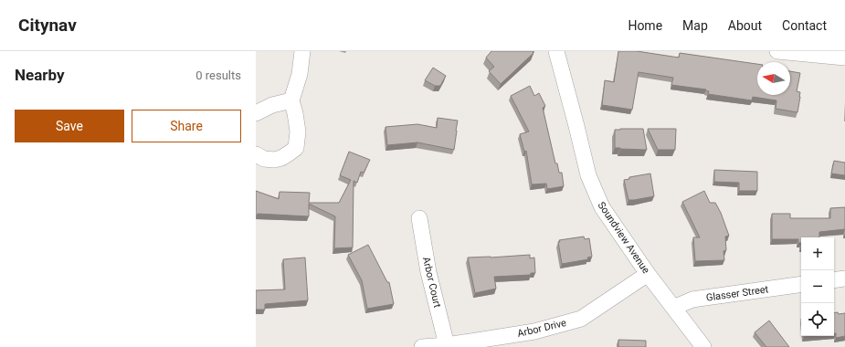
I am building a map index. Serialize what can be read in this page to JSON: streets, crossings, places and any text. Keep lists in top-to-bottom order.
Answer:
{
  "streets": {
    "street": [
      "Soundview Avenue",
      "Arbor Court",
      "Glasser Street",
      "Arbor Drive"
    ]
  },
  "crossings": [
    ["Soundview Avenue", "Glasser Street"],
    ["Soundview Avenue", "Arbor Drive"],
    ["Arbor Court", "Arbor Drive"]
  ],
  "north": "left",
  "page": {
    "header": "Citynav",
    "nav": [
      "Home",
      "Map",
      "About",
      "Contact"
    ],
    "heading": ["Nearby", "0 results"],
    "buttons": ["Save", "Share"],
    "map_buttons": ["+", "−"]
  }
}
